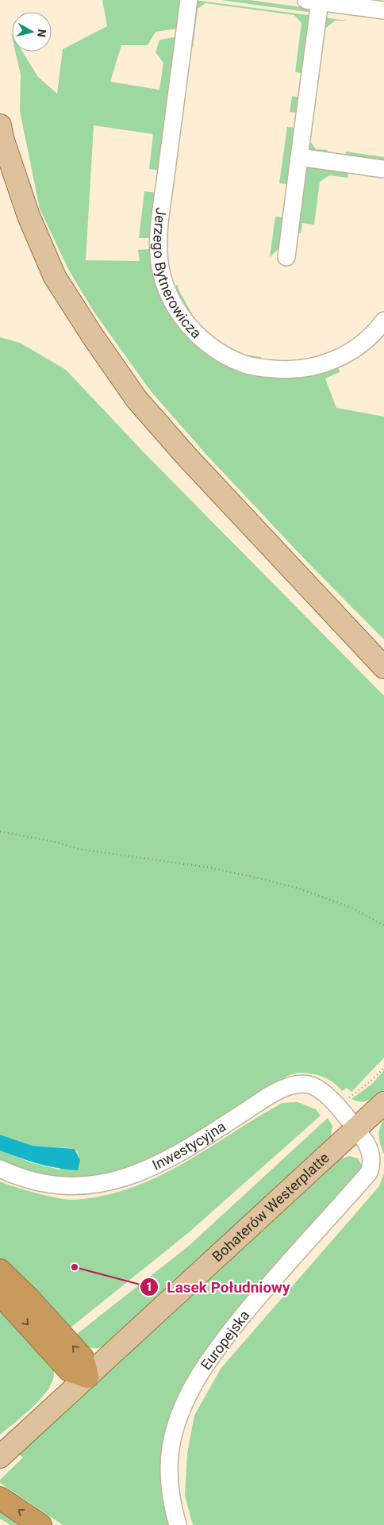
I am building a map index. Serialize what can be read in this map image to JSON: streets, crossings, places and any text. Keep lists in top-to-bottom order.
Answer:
{
  "streets": {
    "main road": ["Bohaterów Westerplatte"],
    "street": ["Jerzego Bytnerowicza", "Inwestycyjna", "Europejska"]
  },
  "crossings": [
    ["Inwestycyjna", "Bohaterów Westerplatte"],
    ["Inwestycyjna", "Europejska"],
    ["Bohaterów Westerplatte", "Europejska"]
  ],
  "places": ["Lasek Południowy"],
  "north": "right"
}
